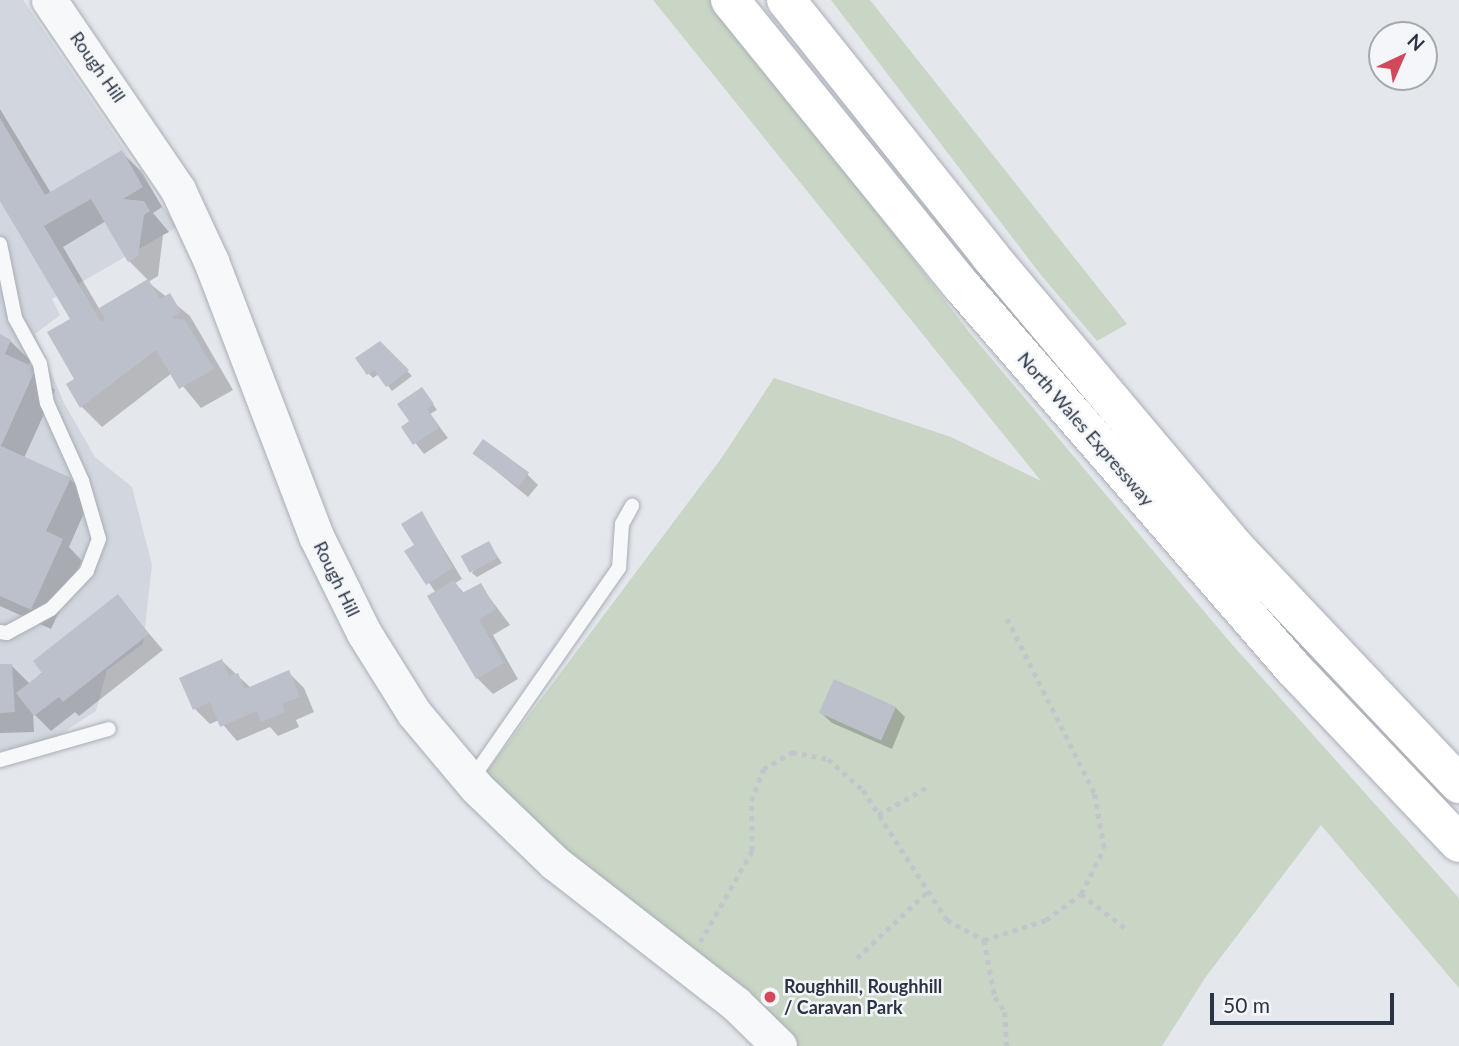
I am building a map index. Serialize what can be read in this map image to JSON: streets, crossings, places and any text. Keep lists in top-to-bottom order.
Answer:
{
  "streets": {
    "highway": ["North Wales Expressway"],
    "street": ["Rough Hill"]
  },
  "places": ["Roughhill, Roughhill / Caravan Park"],
  "scale_bar": "50 m",
  "north": "top right"
}
